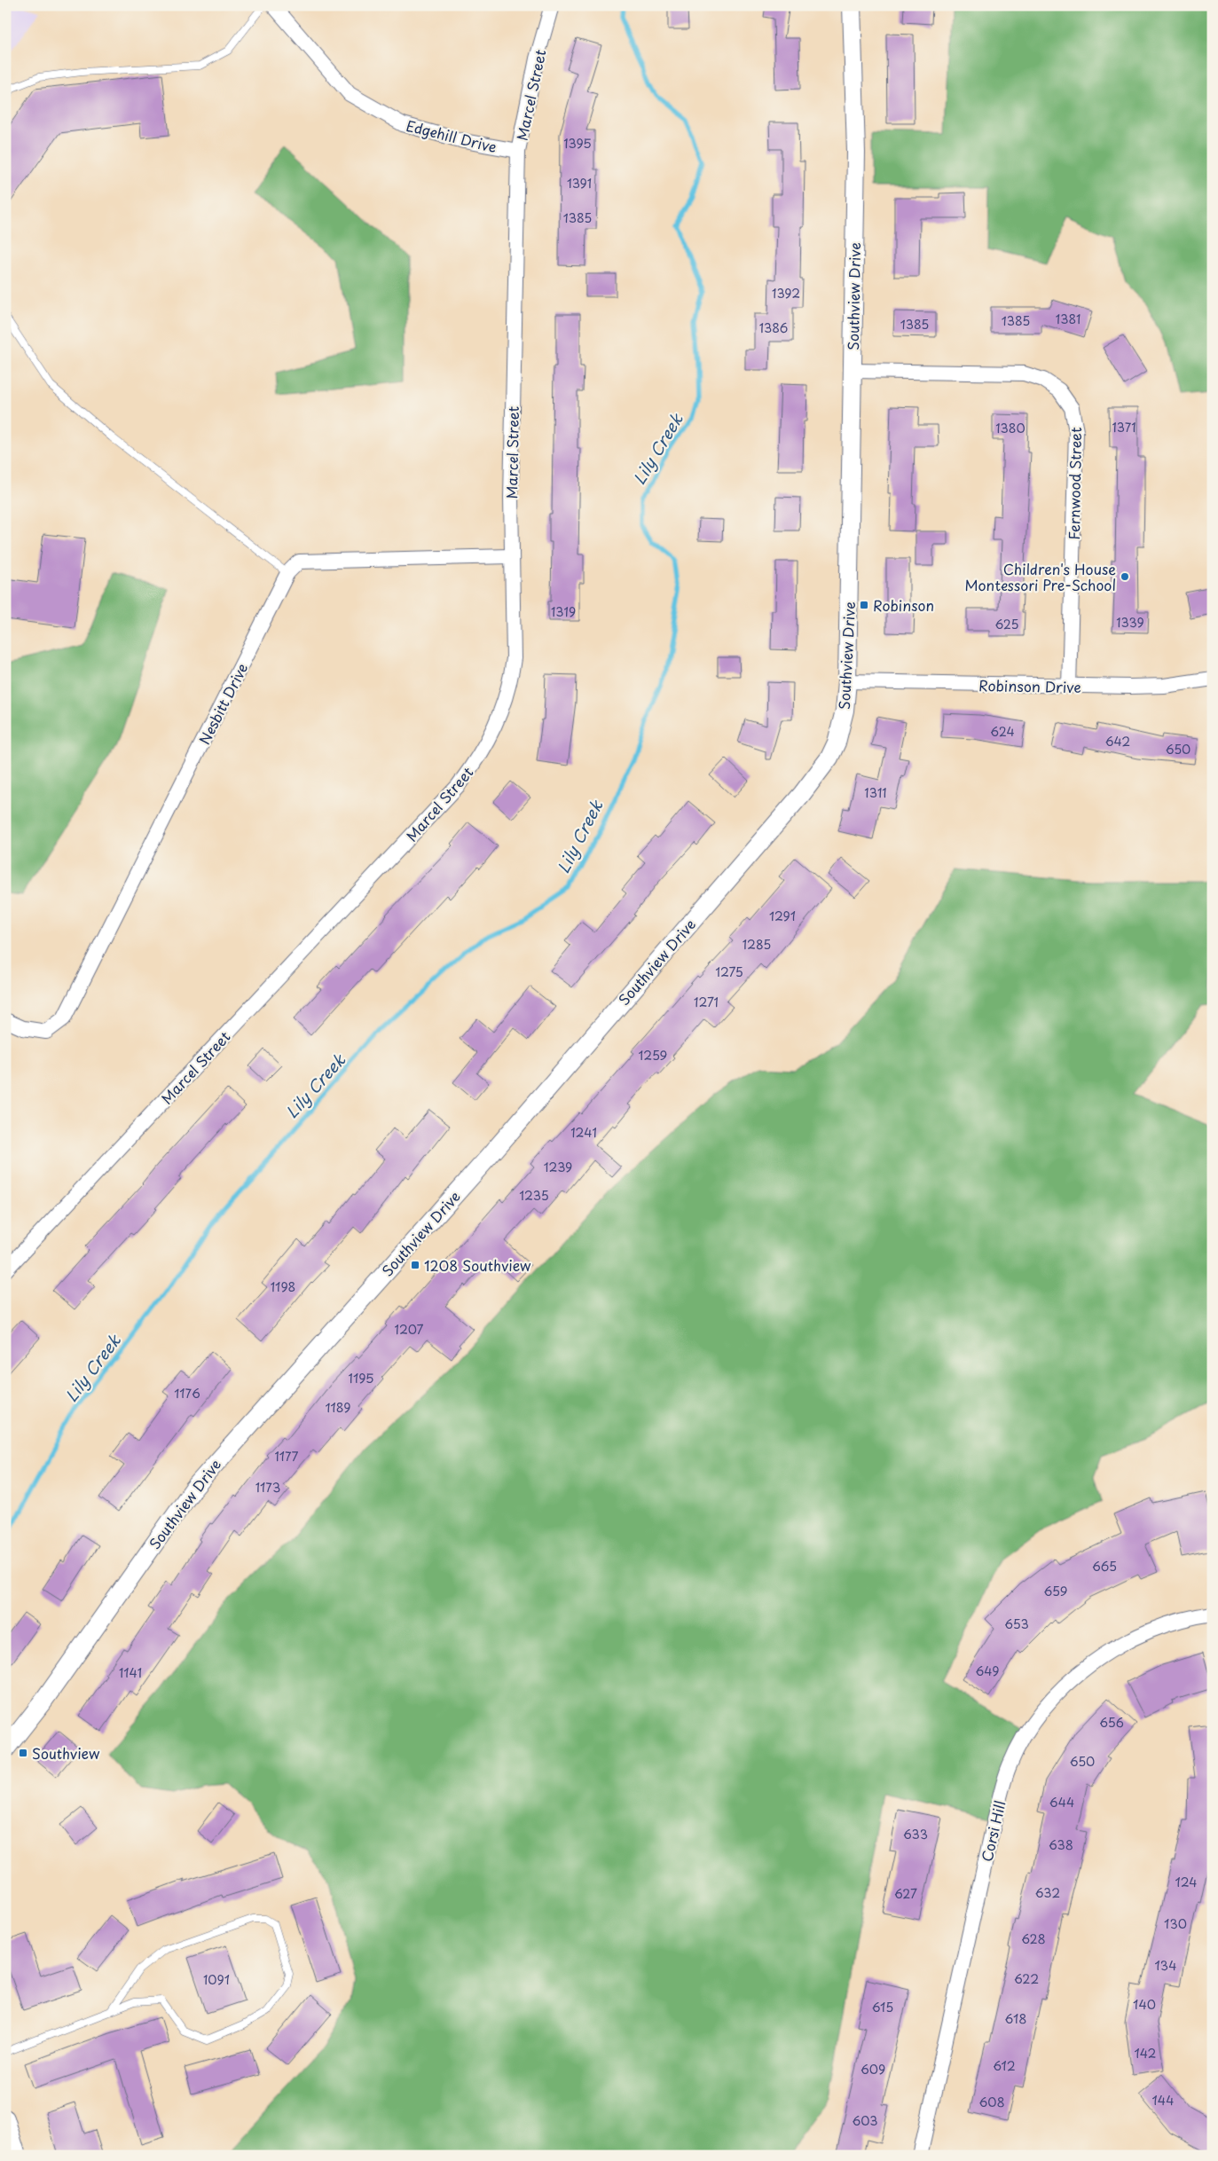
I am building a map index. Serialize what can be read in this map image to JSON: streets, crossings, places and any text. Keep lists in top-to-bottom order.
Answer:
{
  "streets": {
    "street": [
      "Marcel Street",
      "Edgehill Drive",
      "Southview Drive",
      "Fernwood Street",
      "Robinson Drive",
      "Nesbitt Drive",
      "Corsi Hill"
    ]
  },
  "crossings": [
    ["Marcel Street", "Edgehill Drive"],
    ["Marcel Street", "Nesbitt Drive"],
    ["Southview Drive", "Fernwood Street"],
    ["Southview Drive", "Robinson Drive"],
    ["Fernwood Street", "Robinson Drive"]
  ],
  "water": ["Lily Creek"],
  "places": {
    "other": ["Children's House Montessori Pre-School"],
    "transit": ["Robinson", "1208 Southview", "Southview"]
  },
  "house_numbers": [
    "1395",
    "1391",
    "1385",
    "1392",
    "1381",
    "1385",
    "1385",
    "1386",
    "1371",
    "1380",
    "1319",
    "1339",
    "625",
    "624",
    "642",
    "650",
    "1311",
    "1291",
    "1285",
    "1275",
    "1271",
    "1259",
    "1241",
    "1239",
    "1235",
    "1198",
    "1207",
    "1195",
    "1176",
    "1189",
    "1177",
    "1173",
    "665",
    "659",
    "653",
    "649",
    "1141",
    "656",
    "650",
    "644",
    "633",
    "638",
    "124",
    "632",
    "627",
    "130",
    "628",
    "134",
    "622",
    "1091",
    "140",
    "615",
    "618",
    "142",
    "612",
    "609",
    "144",
    "608",
    "603"
  ]
}
